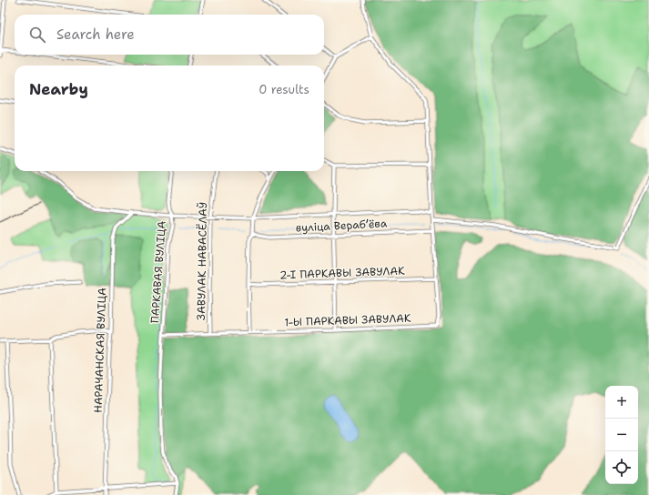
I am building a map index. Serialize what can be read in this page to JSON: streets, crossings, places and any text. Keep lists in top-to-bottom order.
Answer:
{
  "streets": {
    "street": [
      "вуліца Верабʼёва",
      "ЗАВУЛАК НАВАСЁЛАЎ",
      "ПАРКАВАЯ ВУЛІЦА",
      "2-І ПАРКАВЫ ЗАВУЛАК",
      "1-Ы ПАРКАВЫ ЗАВУЛАК",
      "НАРАЧАНСКАЯ ВУЛІЦА"
    ]
  },
  "crossings": [
    ["вуліца Верабʼёва", "ЗАВУЛАК НАВАСЁЛАЎ"],
    ["вуліца Верабʼёва", "ПАРКАВАЯ ВУЛІЦА"],
    ["вуліца Верабʼёва", "1-Ы ПАРКАВЫ ЗАВУЛАК"],
    ["вуліца Верабʼёва", "НАРАЧАНСКАЯ ВУЛІЦА"],
    ["ЗАВУЛАК НАВАСЁЛАЎ", "1-Ы ПАРКАВЫ ЗАВУЛАК"],
    ["ПАРКАВАЯ ВУЛІЦА", "1-Ы ПАРКАВЫ ЗАВУЛАК"],
    ["2-І ПАРКАВЫ ЗАВУЛАК", "1-Ы ПАРКАВЫ ЗАВУЛАК"]
  ],
  "page": {
    "search": "Search here",
    "heading": ["Nearby", "0 results"],
    "map_buttons": ["+", "−"]
  }
}
